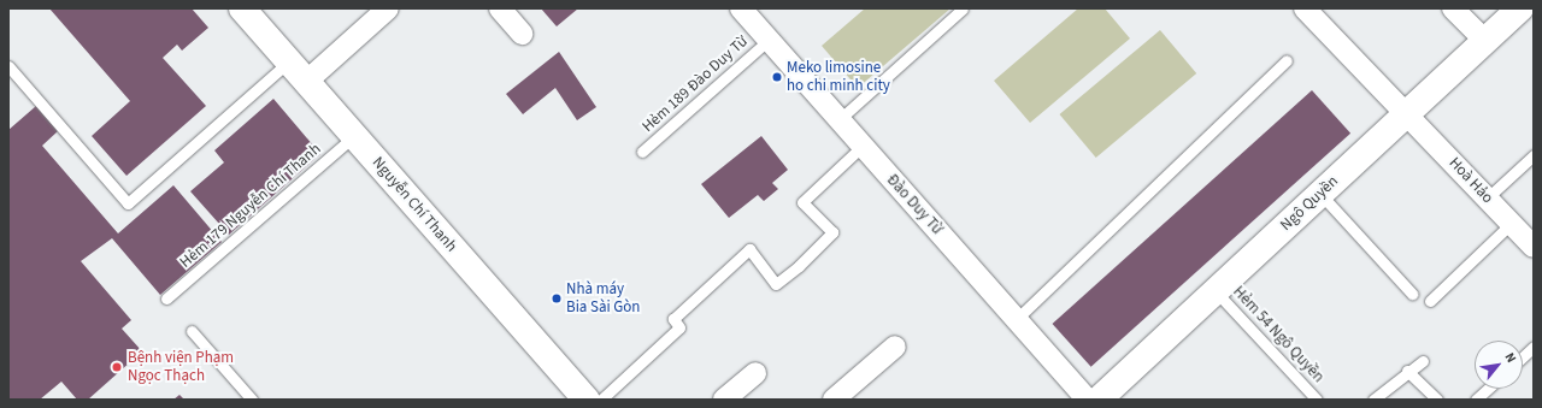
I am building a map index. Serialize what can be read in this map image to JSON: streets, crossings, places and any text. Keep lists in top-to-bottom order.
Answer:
{
  "streets": {
    "street": [
      "Hoà Hảo",
      "Ngô Quyền",
      "Nguyễn Chí Thanh",
      "Đào Duy Từ"
    ],
    "lane": ["Hẻm 189 Đào Duy Từ", "Hẻm 179 Nguyễn Chí Thanh", "Hẻm 54 Ngô Quyền"]
  },
  "crossings": [
    ["Hẻm 189 Đào Duy Từ", "Đào Duy Từ"],
    ["Hoà Hảo", "Ngô Quyền"],
    ["Ngô Quyền", "Hẻm 54 Ngô Quyền"],
    ["Nguyễn Chí Thanh", "Hẻm 179 Nguyễn Chí Thanh"]
  ],
  "places": ["Meko limosine ho chi minh city", "Nhà máy Bia Sài Gòn", "Bệnh viện Phạm Ngọc Thạch"],
  "north": "top right"
}
